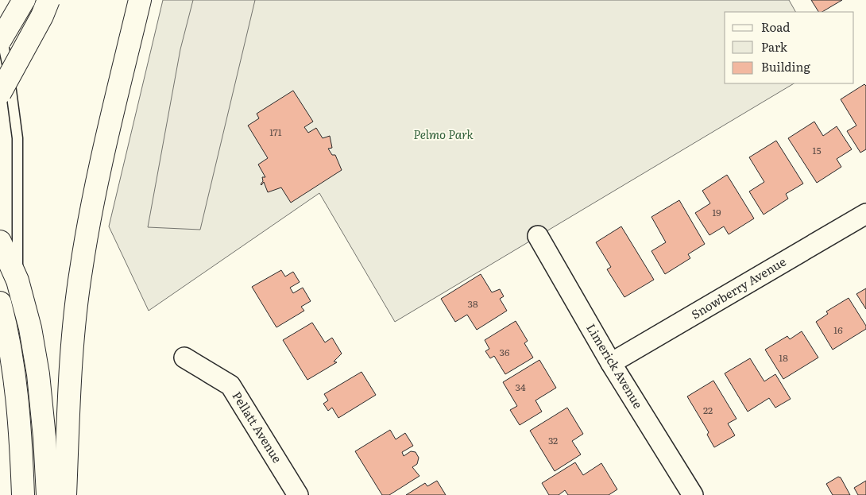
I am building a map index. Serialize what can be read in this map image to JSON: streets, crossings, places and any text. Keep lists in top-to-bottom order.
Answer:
{
  "streets": {
    "street": ["Snowberry Avenue", "Limerick Avenue", "Pellatt Avenue"]
  },
  "crossings": [
    ["Snowberry Avenue", "Limerick Avenue"]
  ],
  "parks": ["Pelmo Park"],
  "house_numbers": [
    "171",
    "15",
    "19",
    "38",
    "16",
    "36",
    "18",
    "34",
    "22",
    "32"
  ],
  "legend": ["Road", "Park", "Building"]
}
